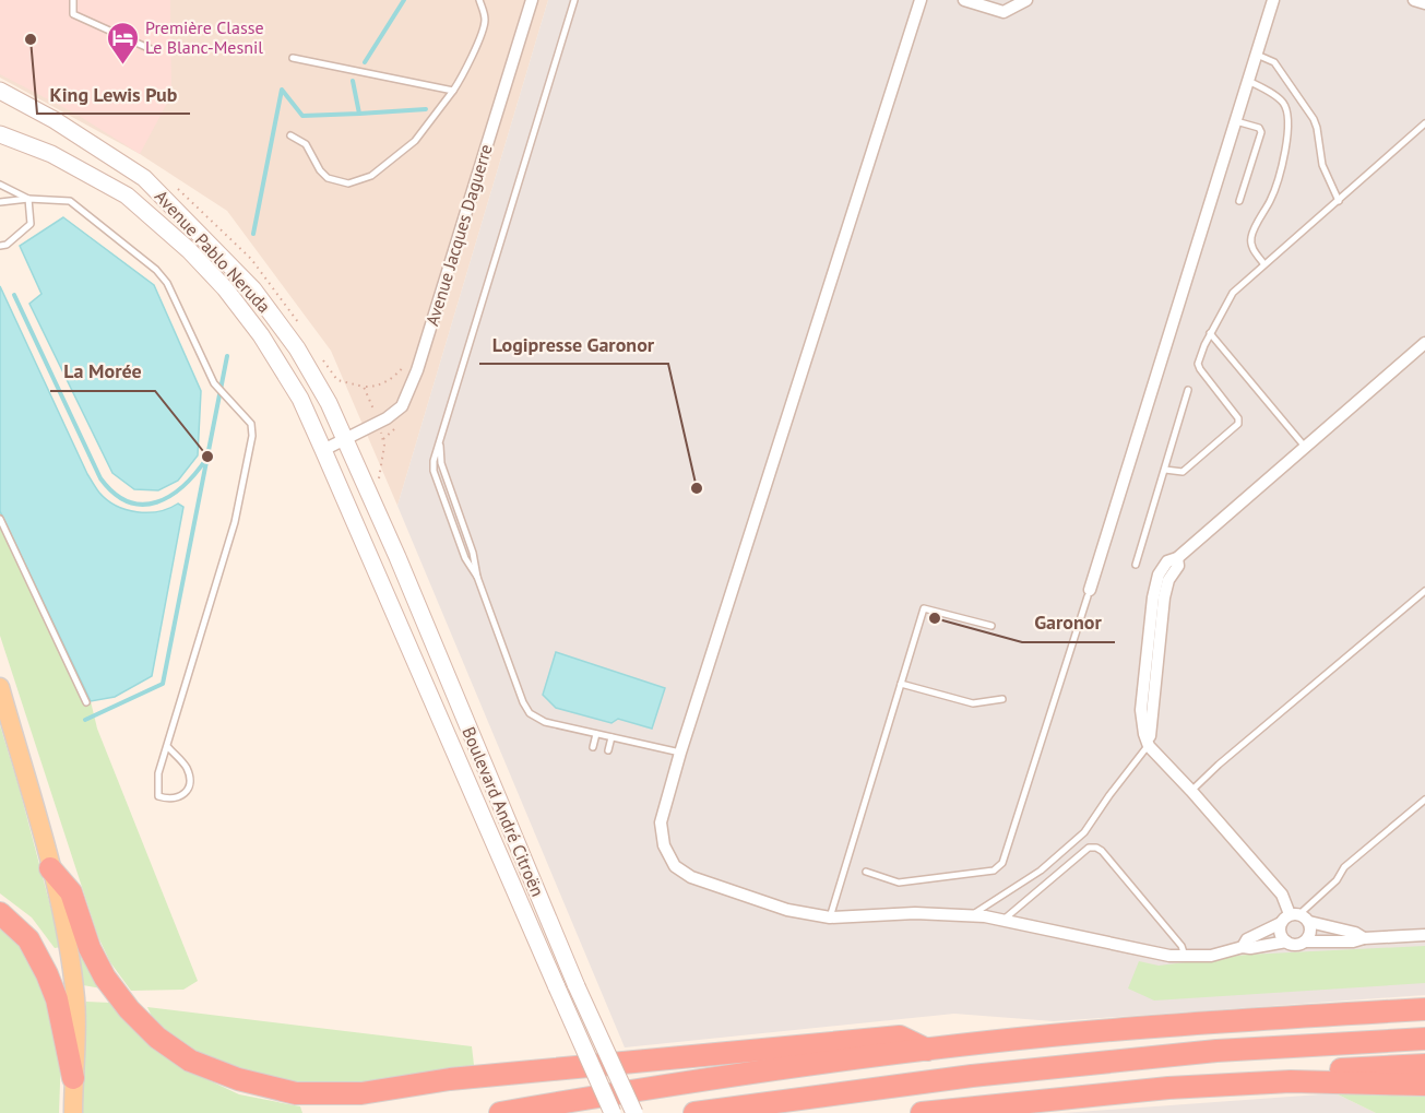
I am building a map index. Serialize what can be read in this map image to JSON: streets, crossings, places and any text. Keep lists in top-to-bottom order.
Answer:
{
  "streets": {
    "main road": ["Avenue Pablo Neruda", "Boulevard André Citroën"],
    "street": ["Avenue Jacques Daguerre"]
  },
  "crossings": [
    ["Avenue Jacques Daguerre", "Avenue Pablo Neruda"],
    ["Avenue Pablo Neruda", "Boulevard André Citroën"]
  ],
  "places": {
    "other": [
      "King Lewis Pub",
      "La Morée",
      "Logipresse Garonor",
      "Garonor"
    ],
    "hotel": ["Première Classe Le Blanc-Mesnil"]
  }
}
